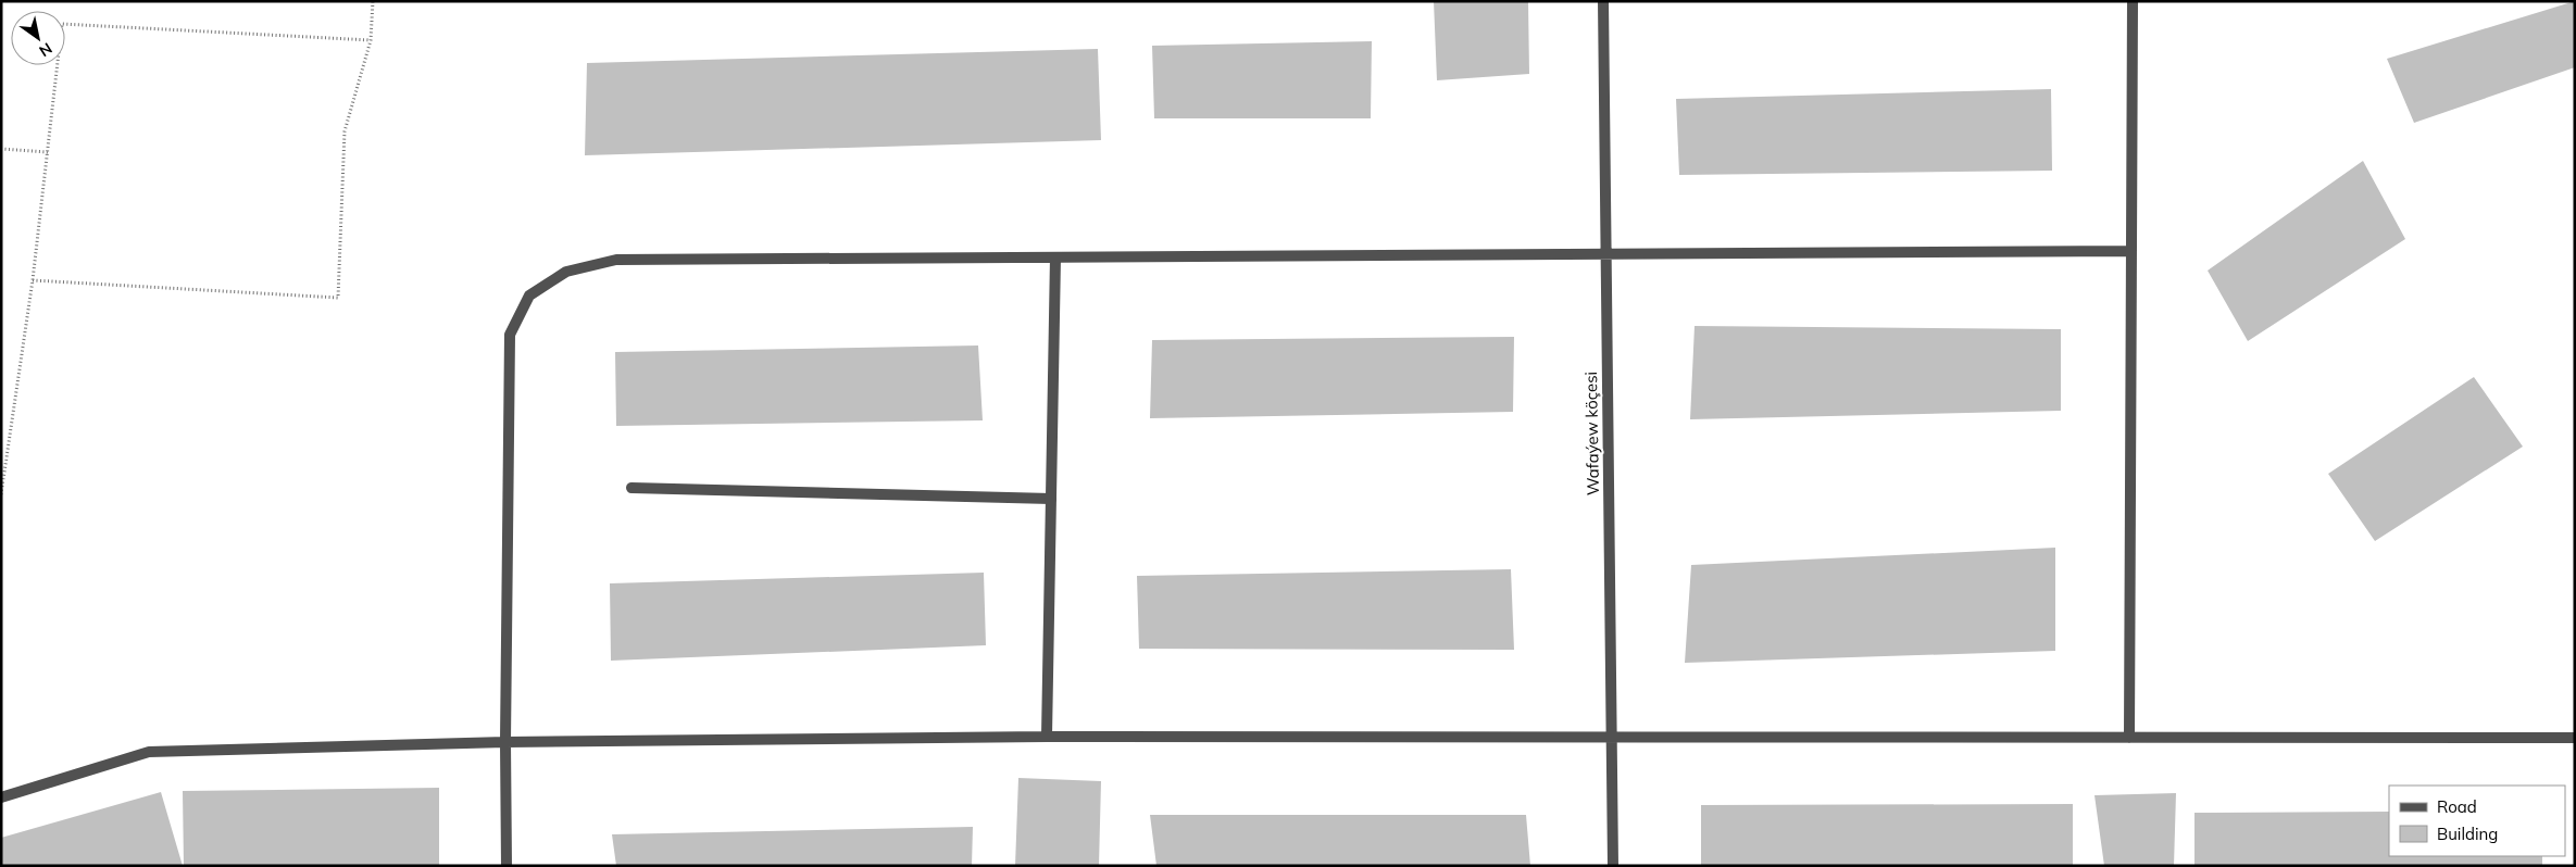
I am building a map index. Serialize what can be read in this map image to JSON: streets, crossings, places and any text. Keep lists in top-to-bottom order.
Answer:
{
  "streets": {
    "street": ["Wafaýew köçesi"]
  },
  "legend": ["Road", "Building"],
  "north": "bottom right"
}
